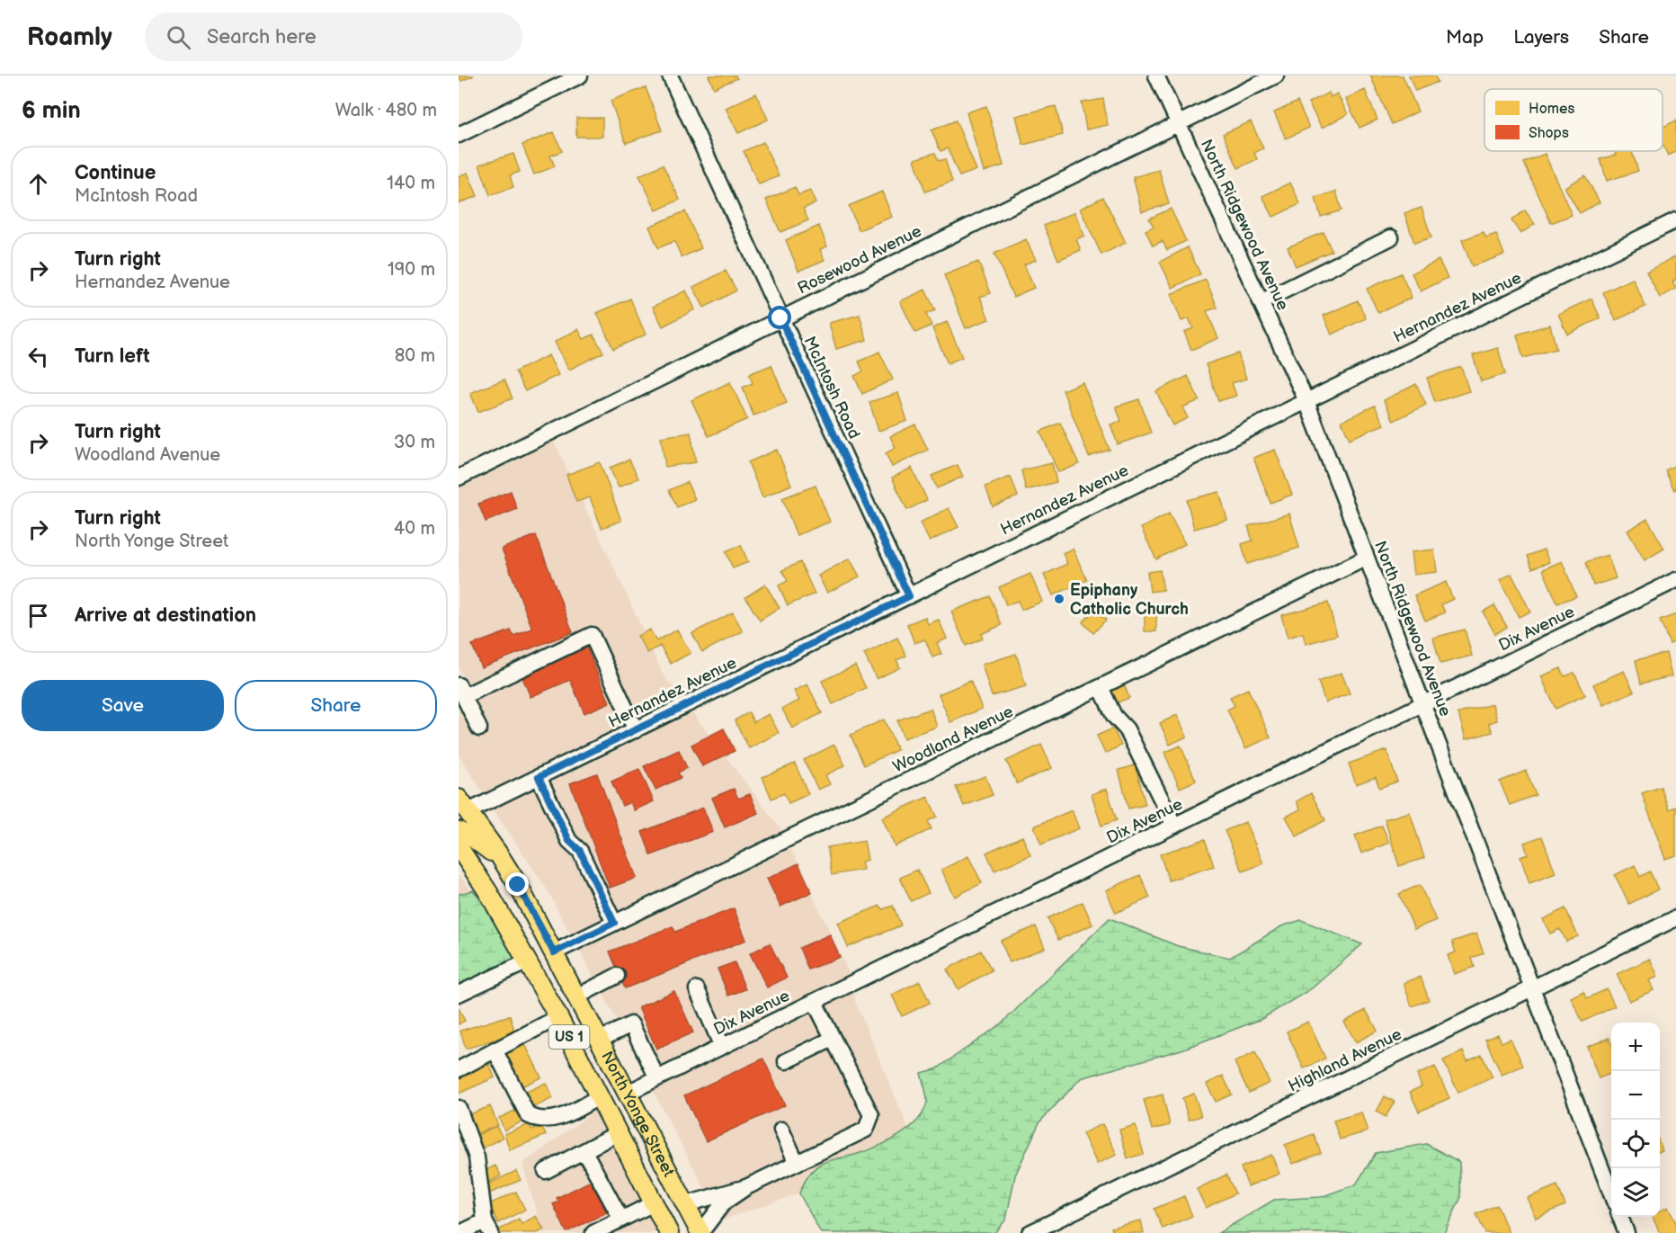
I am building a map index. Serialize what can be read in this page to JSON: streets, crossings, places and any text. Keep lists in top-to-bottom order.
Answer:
{
  "streets": {
    "main road": ["US 1", "North Yonge Street"],
    "street": [
      "North Ridgewood Avenue",
      "Rosewood Avenue",
      "Hernandez Avenue",
      "McIntosh Road",
      "Dix Avenue",
      "Woodland Avenue",
      "Highland Avenue"
    ]
  },
  "crossings": [
    ["North Ridgewood Avenue", "Rosewood Avenue"],
    ["North Ridgewood Avenue", "Hernandez Avenue"],
    ["North Ridgewood Avenue", "Dix Avenue"],
    ["North Ridgewood Avenue", "Woodland Avenue"],
    ["North Ridgewood Avenue", "Highland Avenue"],
    ["Rosewood Avenue", "McIntosh Road"],
    ["Hernandez Avenue", "McIntosh Road"],
    ["Hernandez Avenue", "North Yonge Street"],
    ["Dix Avenue", "North Yonge Street"],
    ["Woodland Avenue", "North Yonge Street"]
  ],
  "places": ["Epiphany Catholic Church"],
  "legend": ["Homes", "Shops"],
  "page": {
    "header": "Roamly",
    "search": "Search here",
    "nav": ["Map", "Layers", "Share"],
    "heading": ["6 min", "Walk · 480 m"],
    "list": [
      ["Continue", "McIntosh Road", "140 m"],
      ["Turn right", "Hernandez Avenue", "190 m"],
      ["Turn left", "80 m"],
      ["Turn right", "Woodland Avenue", "30 m"],
      ["Turn right", "North Yonge Street", "40 m"],
      "Arrive at destination"
    ],
    "buttons": ["Save", "Share"],
    "map_buttons": ["+", "−"]
  }
}
